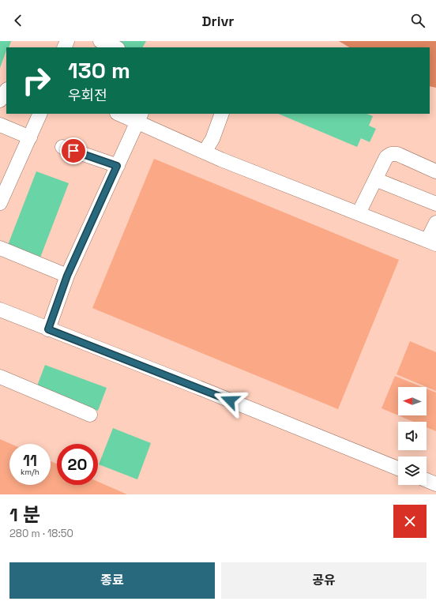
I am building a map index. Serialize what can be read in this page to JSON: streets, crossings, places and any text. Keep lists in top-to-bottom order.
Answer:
{
  "north": "left",
  "page": {
    "header": "Drivr",
    "turn": ["130 m", "우회전"],
    "speed": "11 km/h",
    "limit": "20",
    "heading": ["1 분", "280 m · 18:50"],
    "buttons": ["종료", "공유"]
  }
}
